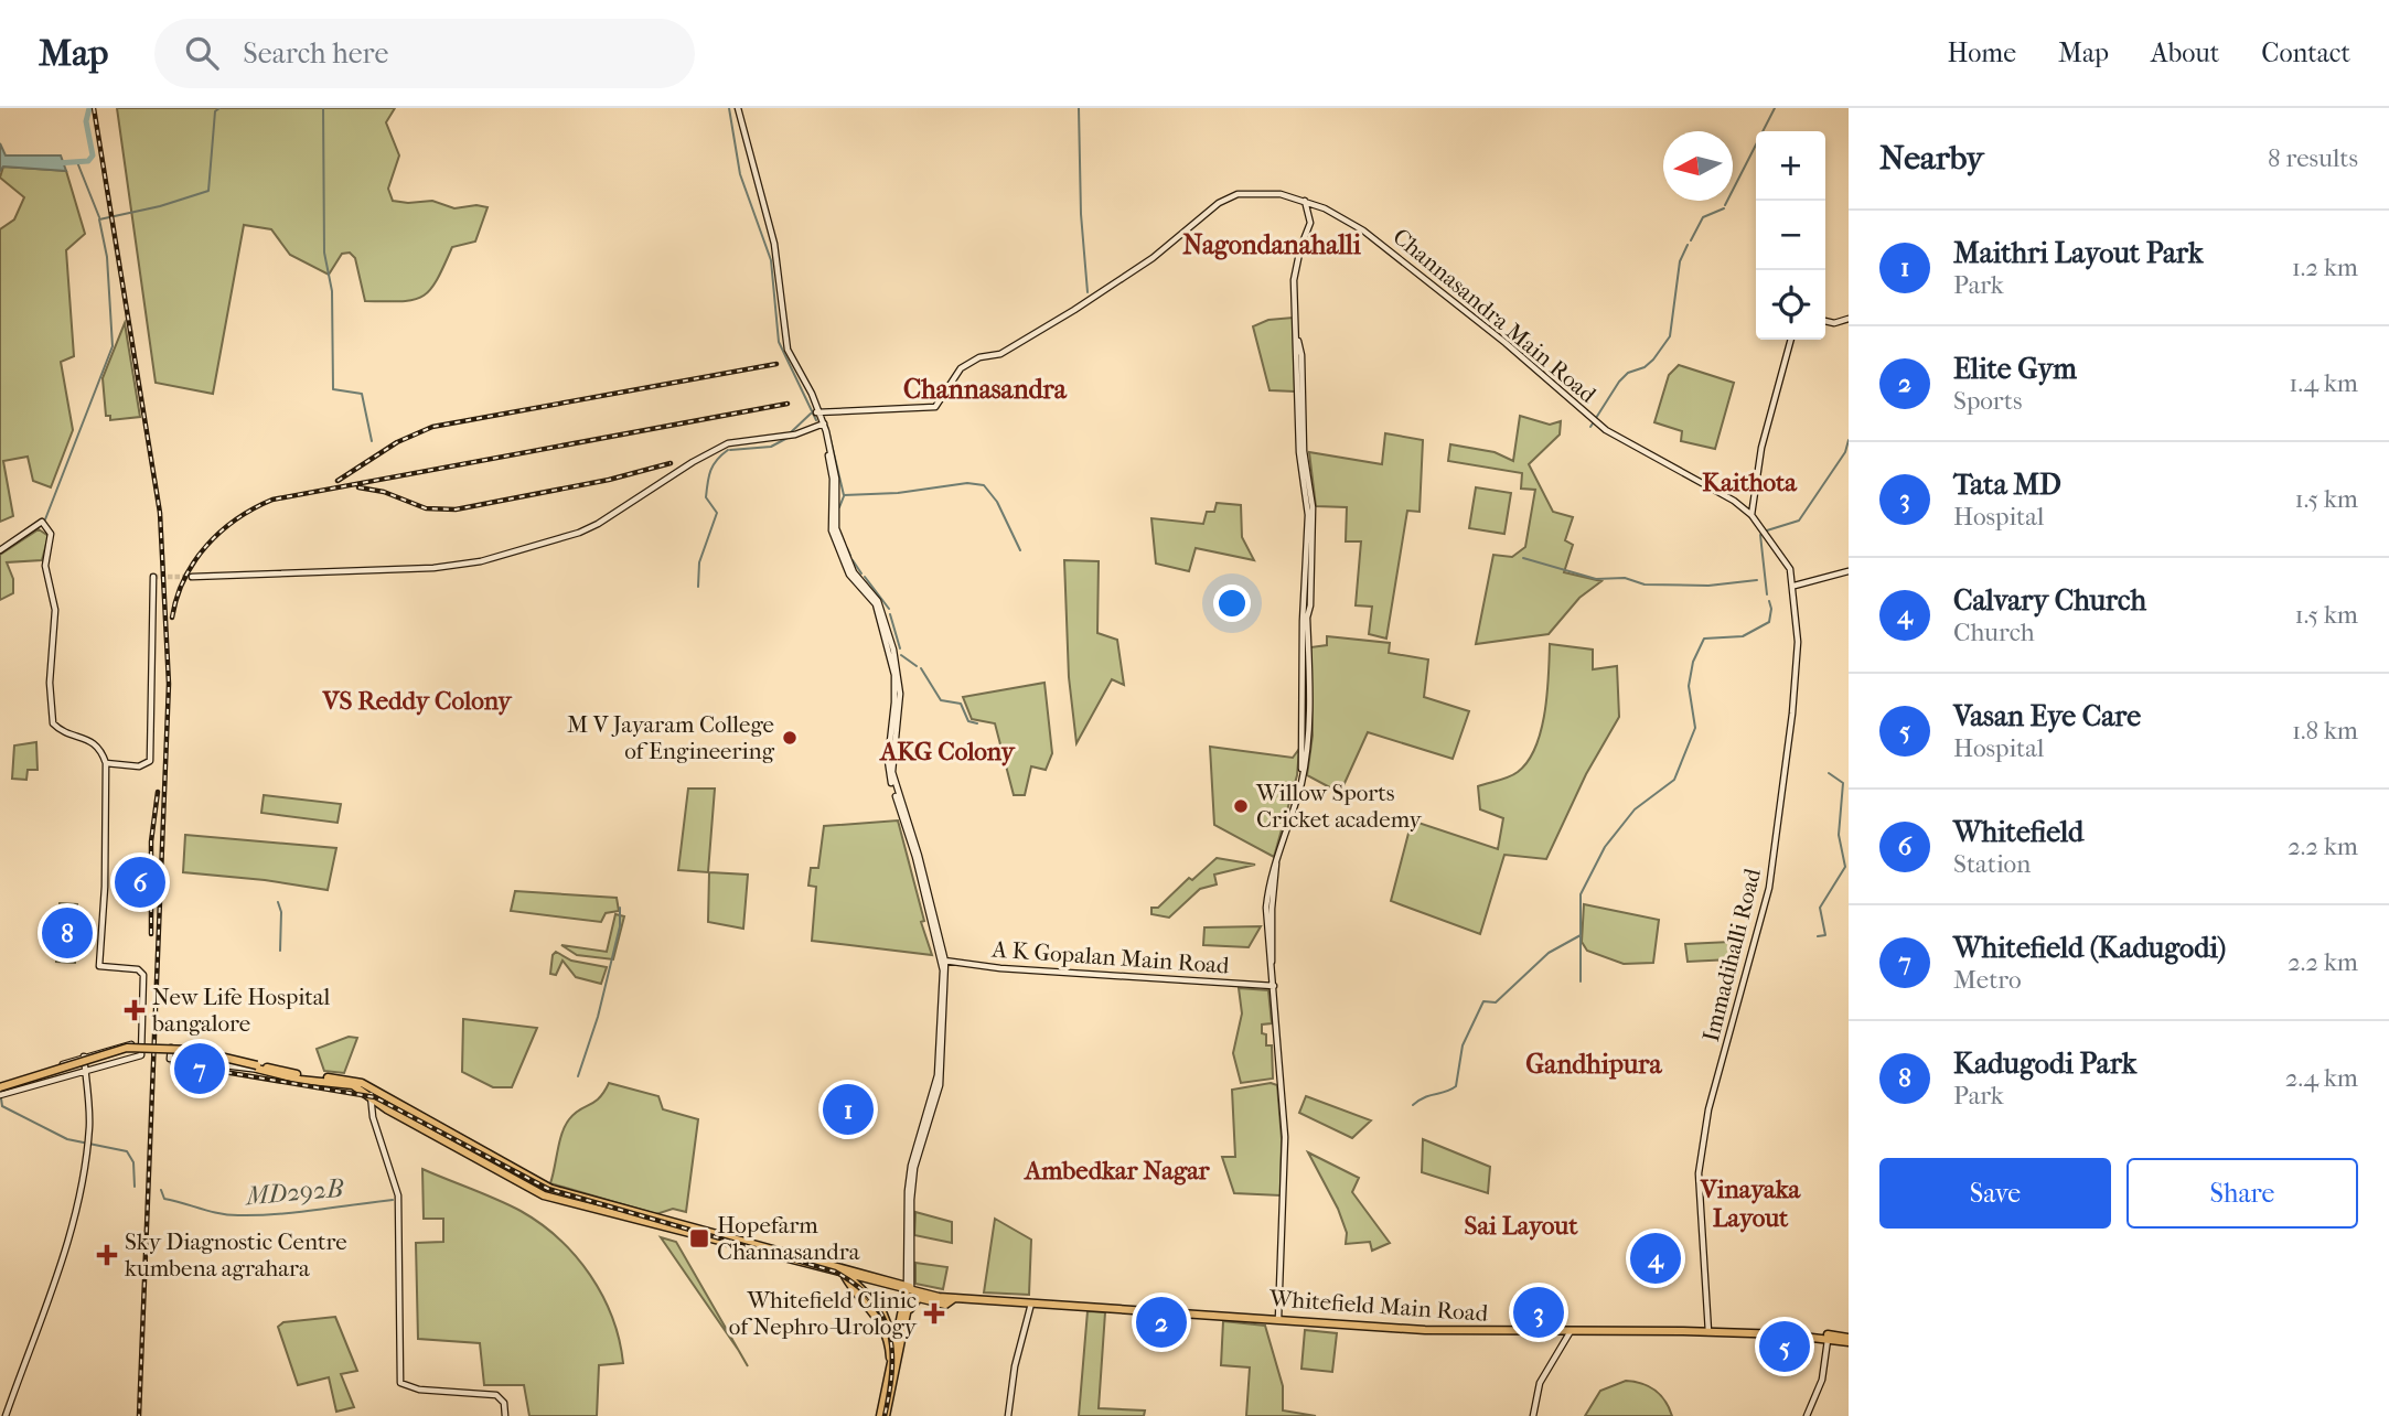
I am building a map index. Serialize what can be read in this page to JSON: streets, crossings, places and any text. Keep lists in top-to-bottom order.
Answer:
{
  "streets": {
    "main road": ["Whitefield Main Road"],
    "street": ["Channasandra Main Road", "Immadihalli Road", "A K Gopalan Main Road"]
  },
  "crossings": [
    ["Channasandra Main Road", "Immadihalli Road"],
    ["Immadihalli Road", "Whitefield Main Road"]
  ],
  "districts": [
    "Nagondanahalli",
    "Channasandra",
    "Kaithota",
    "VS Reddy Colony",
    "AKG Colony",
    "Gandhipura",
    "Ambedkar Nagar",
    "Vinayaka Layout",
    "Sai Layout"
  ],
  "water": ["MD292B"],
  "places": {
    "other": ["M V Jayaram College of Engineering", "Willow Sports Cricket academy"],
    "health": ["New Life Hospital bangalore", "Sky Diagnostic Centre kumbena agrahara", "Whitefield Clinic of Nephro-Urology"],
    "transit": ["Hopefarm Channasandra"]
  },
  "north": "left",
  "page": {
    "header": "Map",
    "search": "Search here",
    "nav": [
      "Home",
      "Map",
      "About",
      "Contact"
    ],
    "heading": ["Nearby", "8 results"],
    "map_buttons": ["+", "−"],
    "list": [
      {
        "mark": "1",
        "name": "Maithri Layout Park",
        "note": "Park",
        "value": "1.2 km"
      },
      {
        "mark": "2",
        "name": "Elite Gym",
        "note": "Sports",
        "value": "1.4 km"
      },
      {
        "mark": "3",
        "name": "Tata MD",
        "note": "Hospital",
        "value": "1.5 km"
      },
      {
        "mark": "4",
        "name": "Calvary Church",
        "note": "Church",
        "value": "1.5 km"
      },
      {
        "mark": "5",
        "name": "Vasan Eye Care",
        "note": "Hospital",
        "value": "1.8 km"
      },
      {
        "mark": "6",
        "name": "Whitefield",
        "note": "Station",
        "value": "2.2 km"
      },
      {
        "mark": "7",
        "name": "Whitefield (Kadugodi)",
        "note": "Metro",
        "value": "2.2 km"
      },
      {
        "mark": "8",
        "name": "Kadugodi Park",
        "note": "Park",
        "value": "2.4 km"
      }
    ],
    "pins": [
      "6",
      "8",
      "7",
      "1",
      "4",
      "3",
      "2",
      "5"
    ],
    "buttons": ["Save", "Share"]
  }
}
